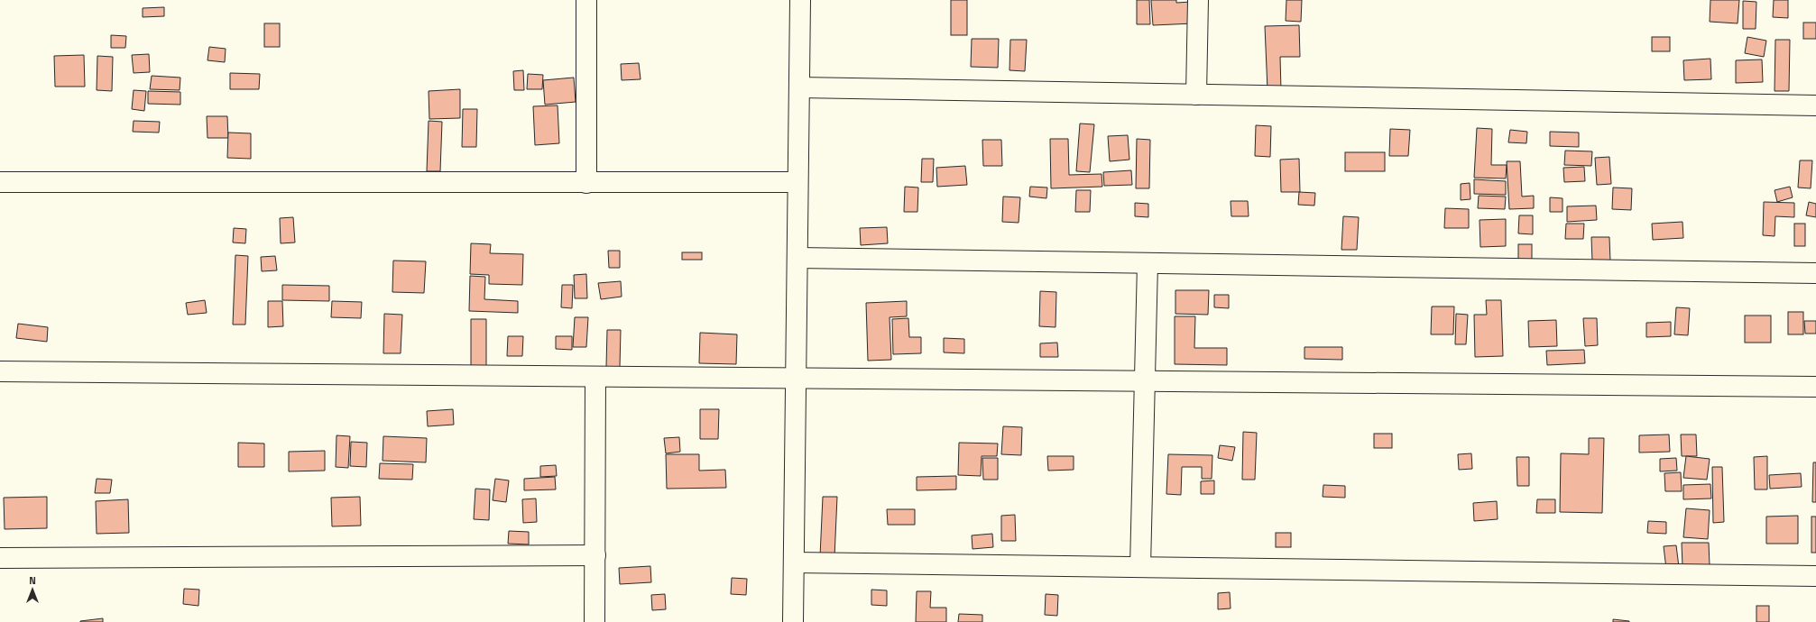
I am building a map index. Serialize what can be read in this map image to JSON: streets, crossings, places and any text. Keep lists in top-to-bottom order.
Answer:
{
  "north": "top"
}
